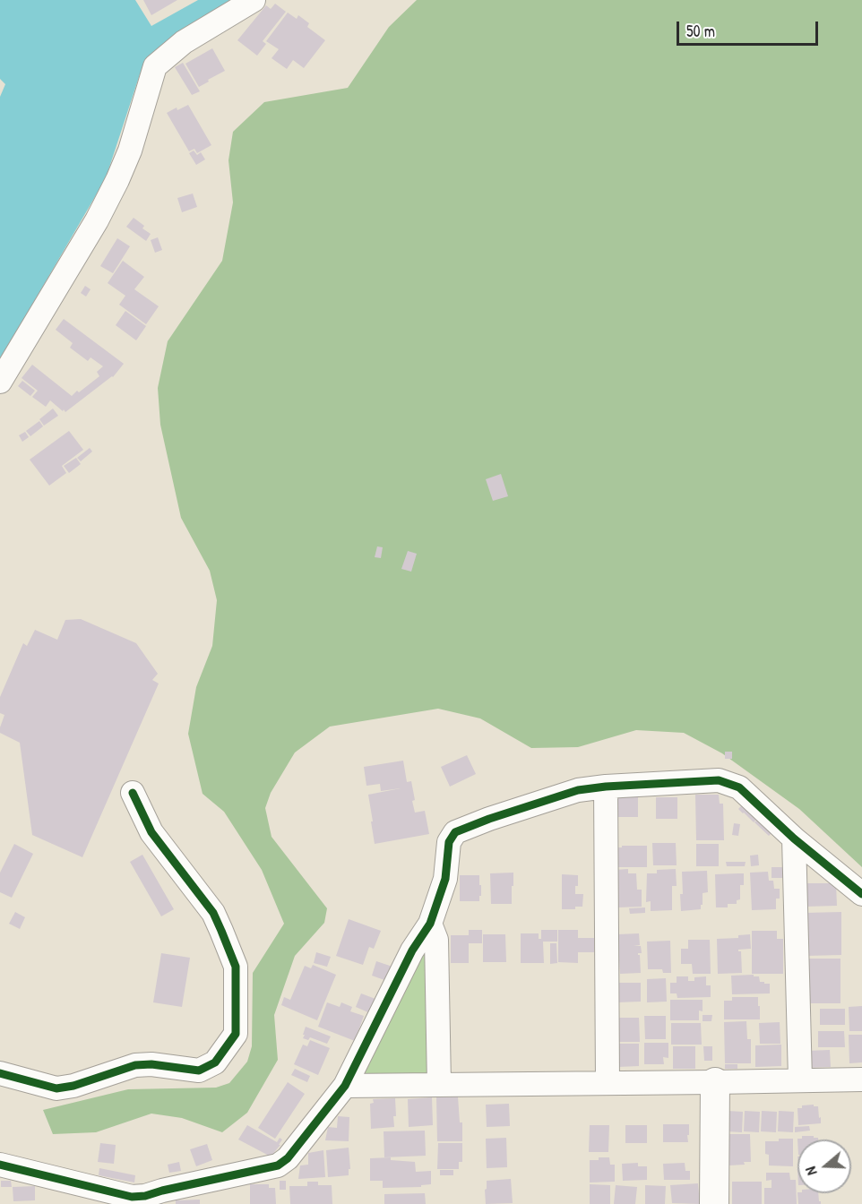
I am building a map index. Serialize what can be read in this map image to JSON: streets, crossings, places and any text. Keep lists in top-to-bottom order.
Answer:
{
  "scale_bar": "50 m",
  "north": "left"
}
